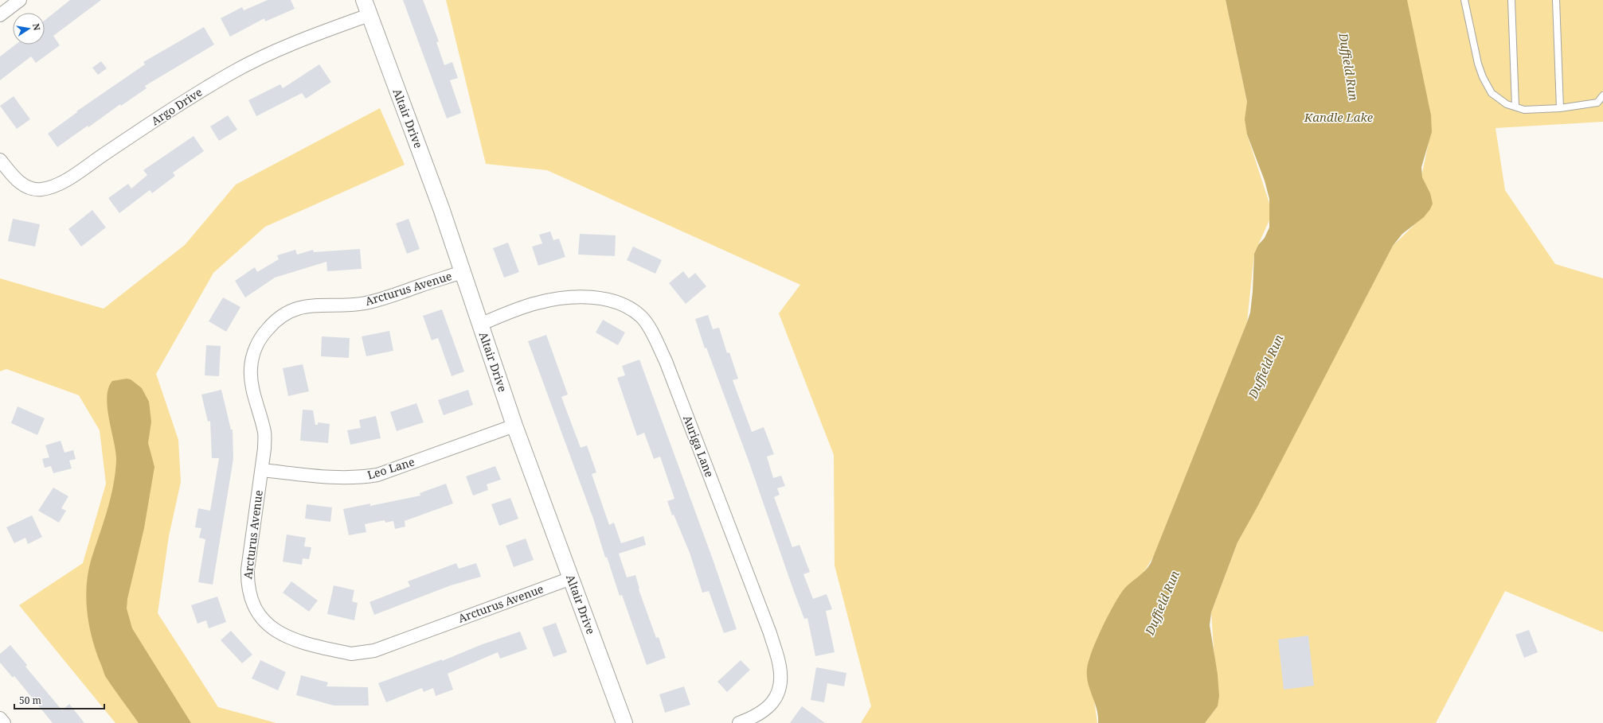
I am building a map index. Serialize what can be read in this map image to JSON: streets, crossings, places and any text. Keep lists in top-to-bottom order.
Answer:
{
  "streets": {
    "street": [
      "Argo Drive",
      "Altair Drive",
      "Arcturus Avenue",
      "Auriga Lane",
      "Leo Lane"
    ]
  },
  "crossings": [
    ["Argo Drive", "Altair Drive"],
    ["Altair Drive", "Arcturus Avenue"],
    ["Altair Drive", "Auriga Lane"],
    ["Altair Drive", "Leo Lane"],
    ["Arcturus Avenue", "Leo Lane"]
  ],
  "water": ["Duffield Run", "Kandle Lake"],
  "scale_bar": "50 m",
  "north": "right"
}
